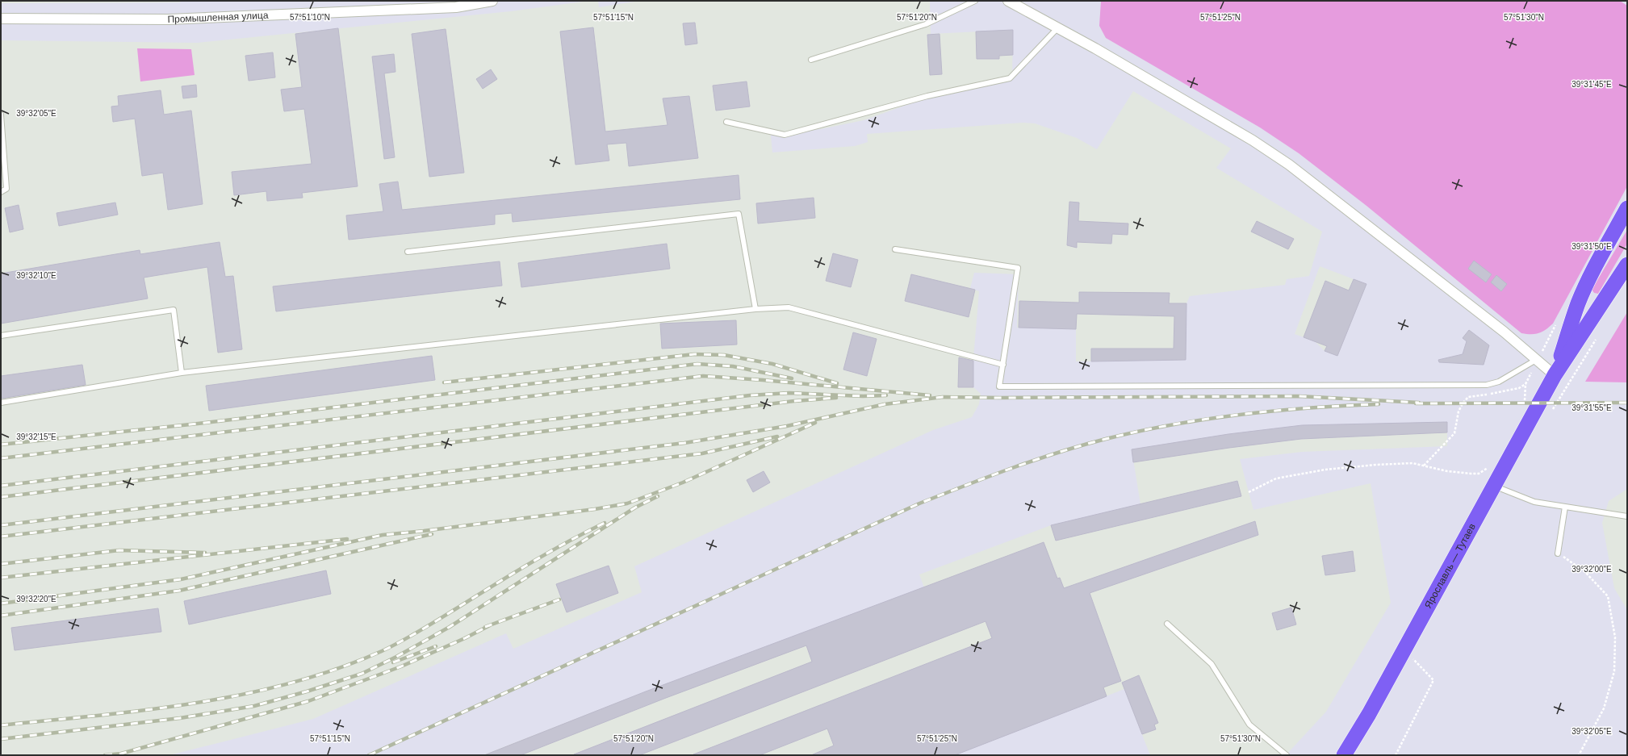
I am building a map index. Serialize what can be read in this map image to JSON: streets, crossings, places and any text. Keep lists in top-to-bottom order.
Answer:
{
  "streets": {
    "main road": ["Ярославль — Тутаев"],
    "street": ["Промышленная улица"]
  },
  "coordinates": [
    "57°51'20\"N",
    "57°51'25\"N",
    "57°51'30\"N",
    "57°51'10\"N",
    "57°51'15\"N",
    "39°31'45\"E",
    "39°32'05\"E",
    "39°31'50\"E",
    "39°32'10\"E",
    "39°31'55\"E",
    "39°32'15\"E",
    "39°32'00\"E",
    "39°32'20\"E"
  ]
}
